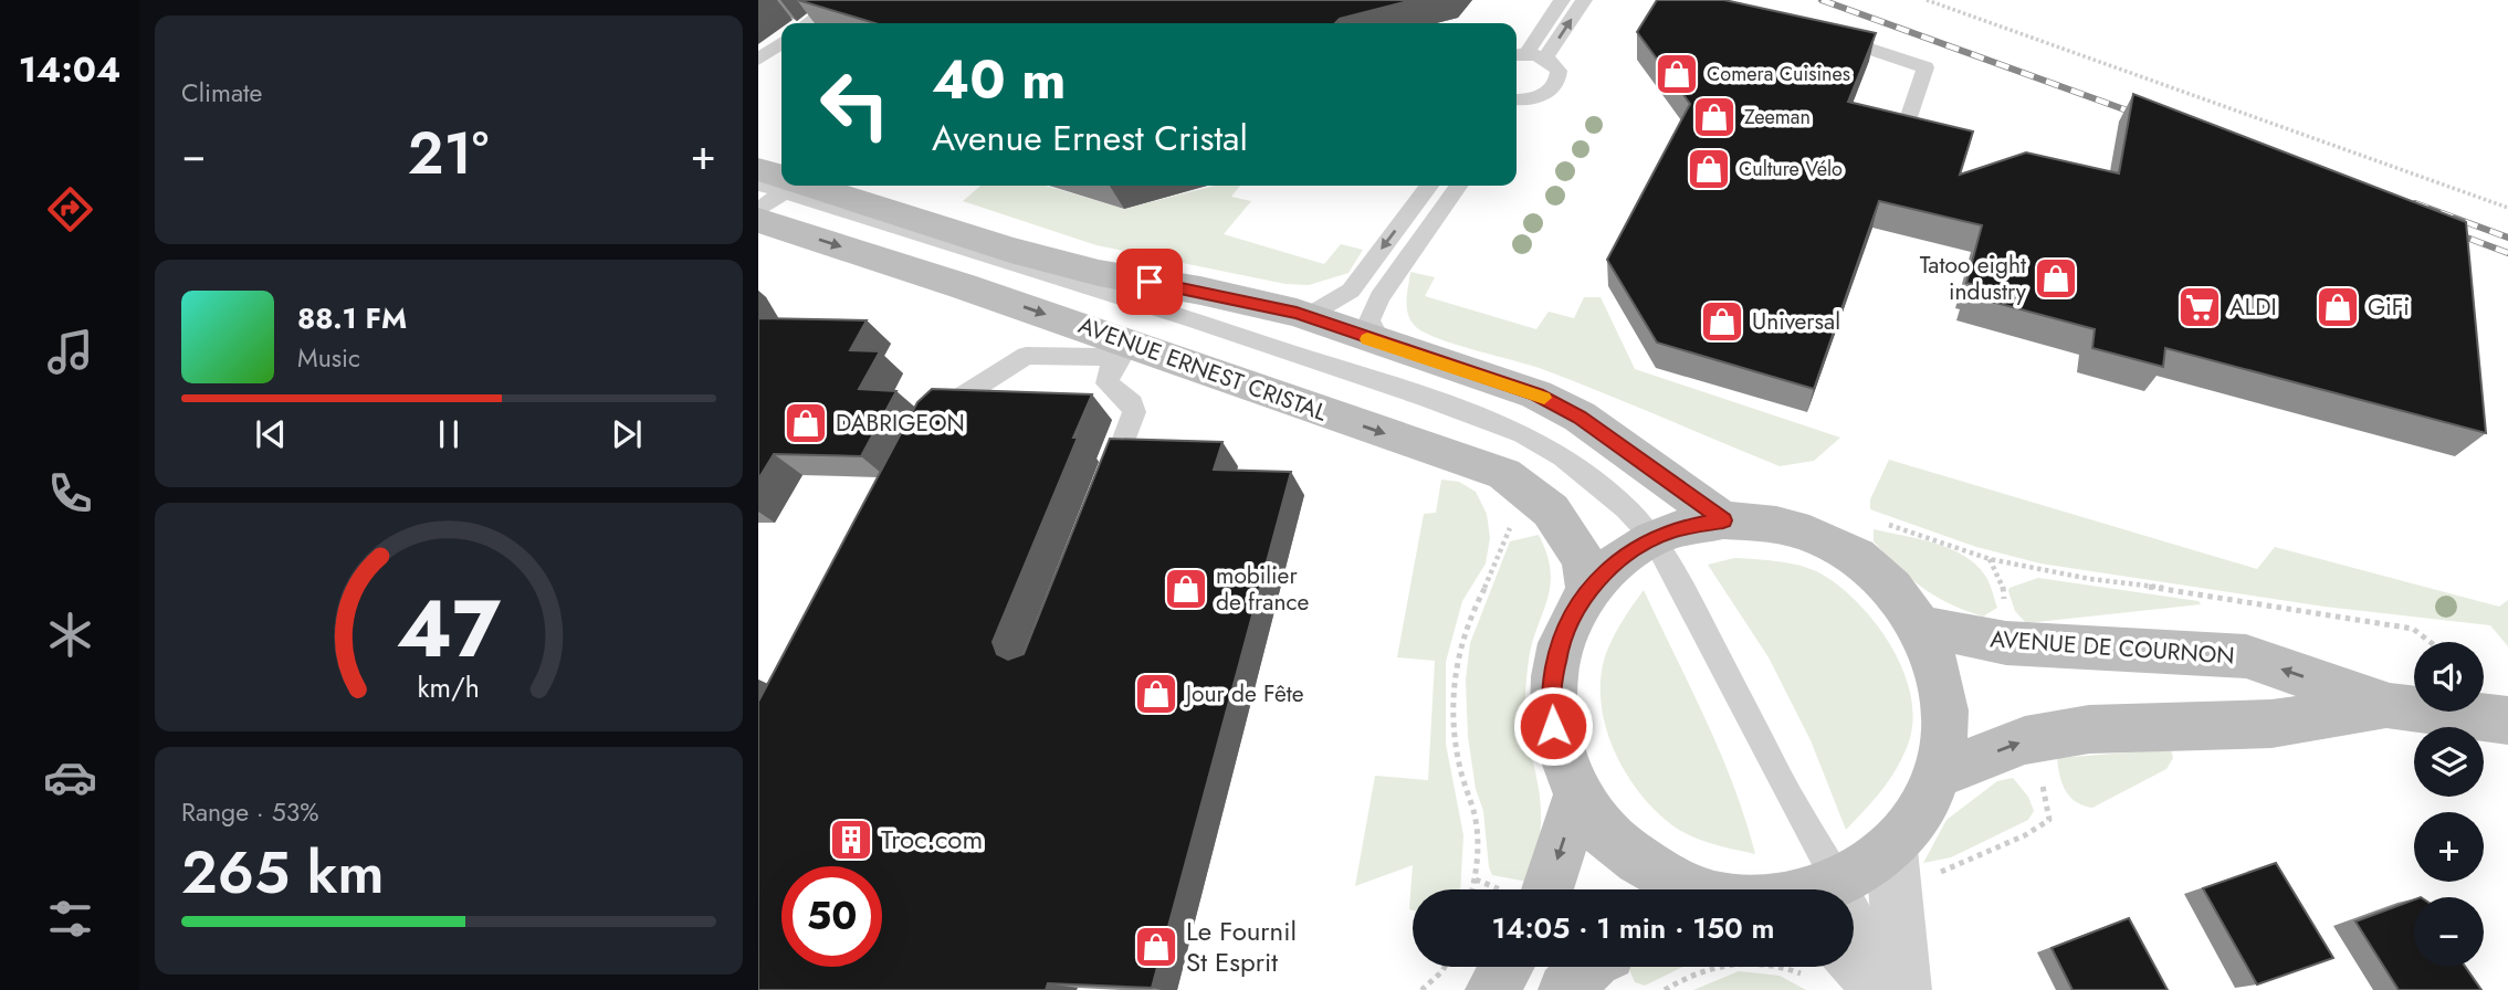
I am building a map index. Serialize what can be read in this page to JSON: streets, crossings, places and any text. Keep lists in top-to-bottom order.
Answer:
{
  "streets": {
    "main road": ["AVENUE ERNEST CRISTAL", "AVENUE DE COURNON"]
  },
  "places": {
    "shop": [
      "Comera Cuisines",
      "Zeeman",
      "Culture Vélo",
      "Tatoo eight industry",
      "GiFi",
      "Universal",
      "DABRIGEON",
      "mobilier de france",
      "Jour de Fête",
      "Le Fournil St Esprit"
    ],
    "supermarket": ["ALDI"],
    "building": ["Troc.com"]
  },
  "page": {
    "tabs": "14:04",
    "tile": [
      "Climate",
      ["Range · 53%", "265 km"]
    ],
    "turn": ["40 m", "Avenue Ernest Cristal"],
    "heat": ["−", "21°", "+"],
    "song": ["88.1 FM", "Music"],
    "map_buttons": ["+", "−"],
    "limit": "50",
    "trip": "14:05 · 1 min · 150 m",
    "gauge": ["47", "km/h"]
  }
}
